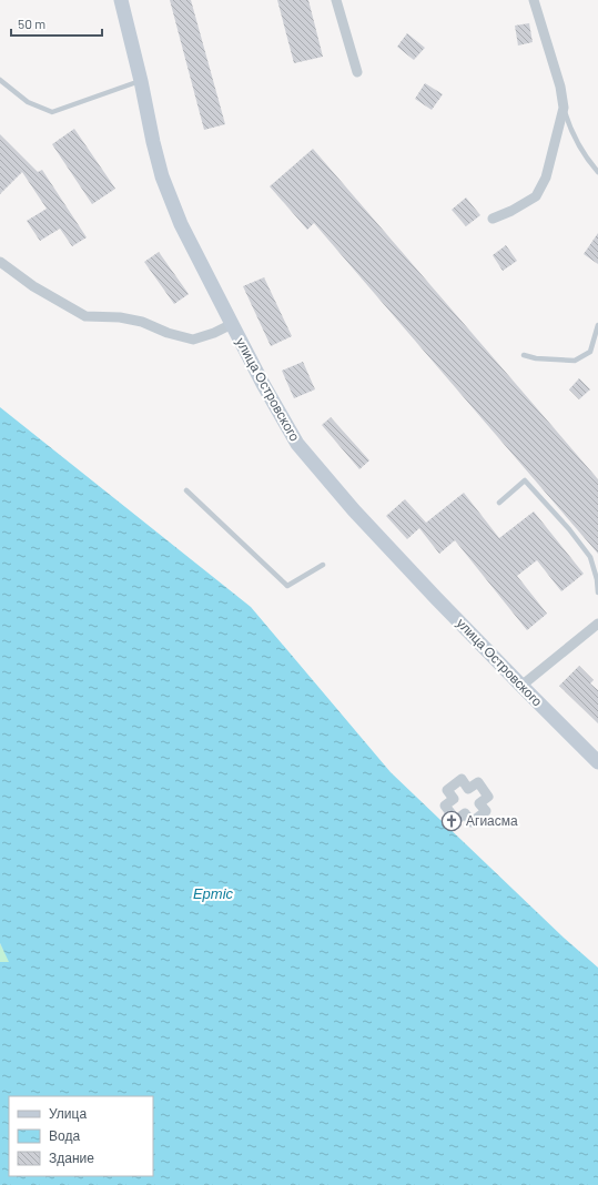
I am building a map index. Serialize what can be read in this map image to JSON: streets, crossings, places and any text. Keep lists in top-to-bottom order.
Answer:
{
  "streets": {
    "main road": ["улица Островского"]
  },
  "water": ["Ертіс"],
  "places": {
    "church": ["Агиасма"]
  },
  "legend": ["Улица", "Вода", "Здание"],
  "scale_bar": "50 m"
}
